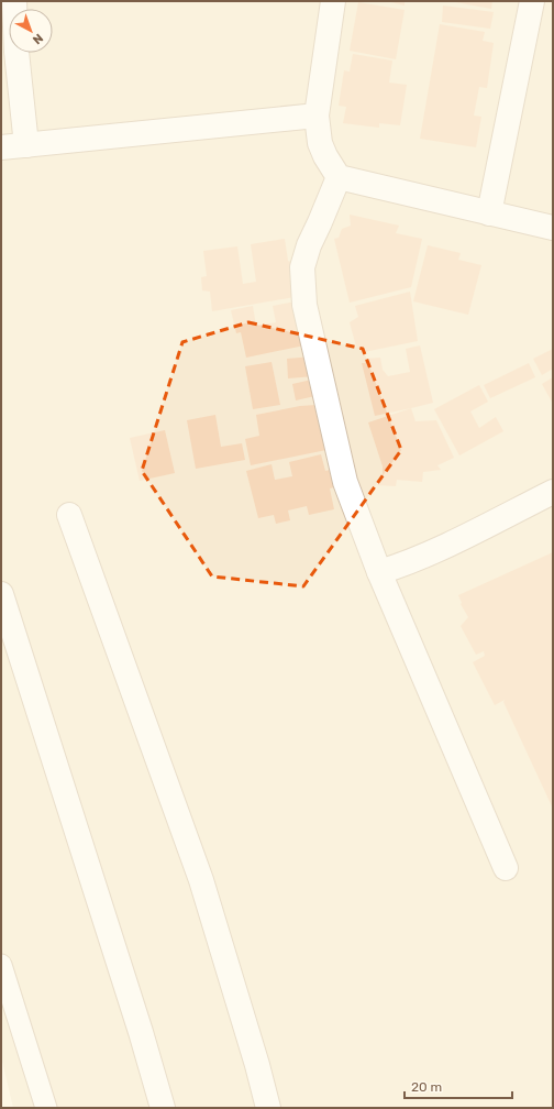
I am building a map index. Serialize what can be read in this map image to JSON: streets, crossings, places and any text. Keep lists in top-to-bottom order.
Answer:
{
  "scale_bar": "20 m",
  "north": "bottom right"
}
